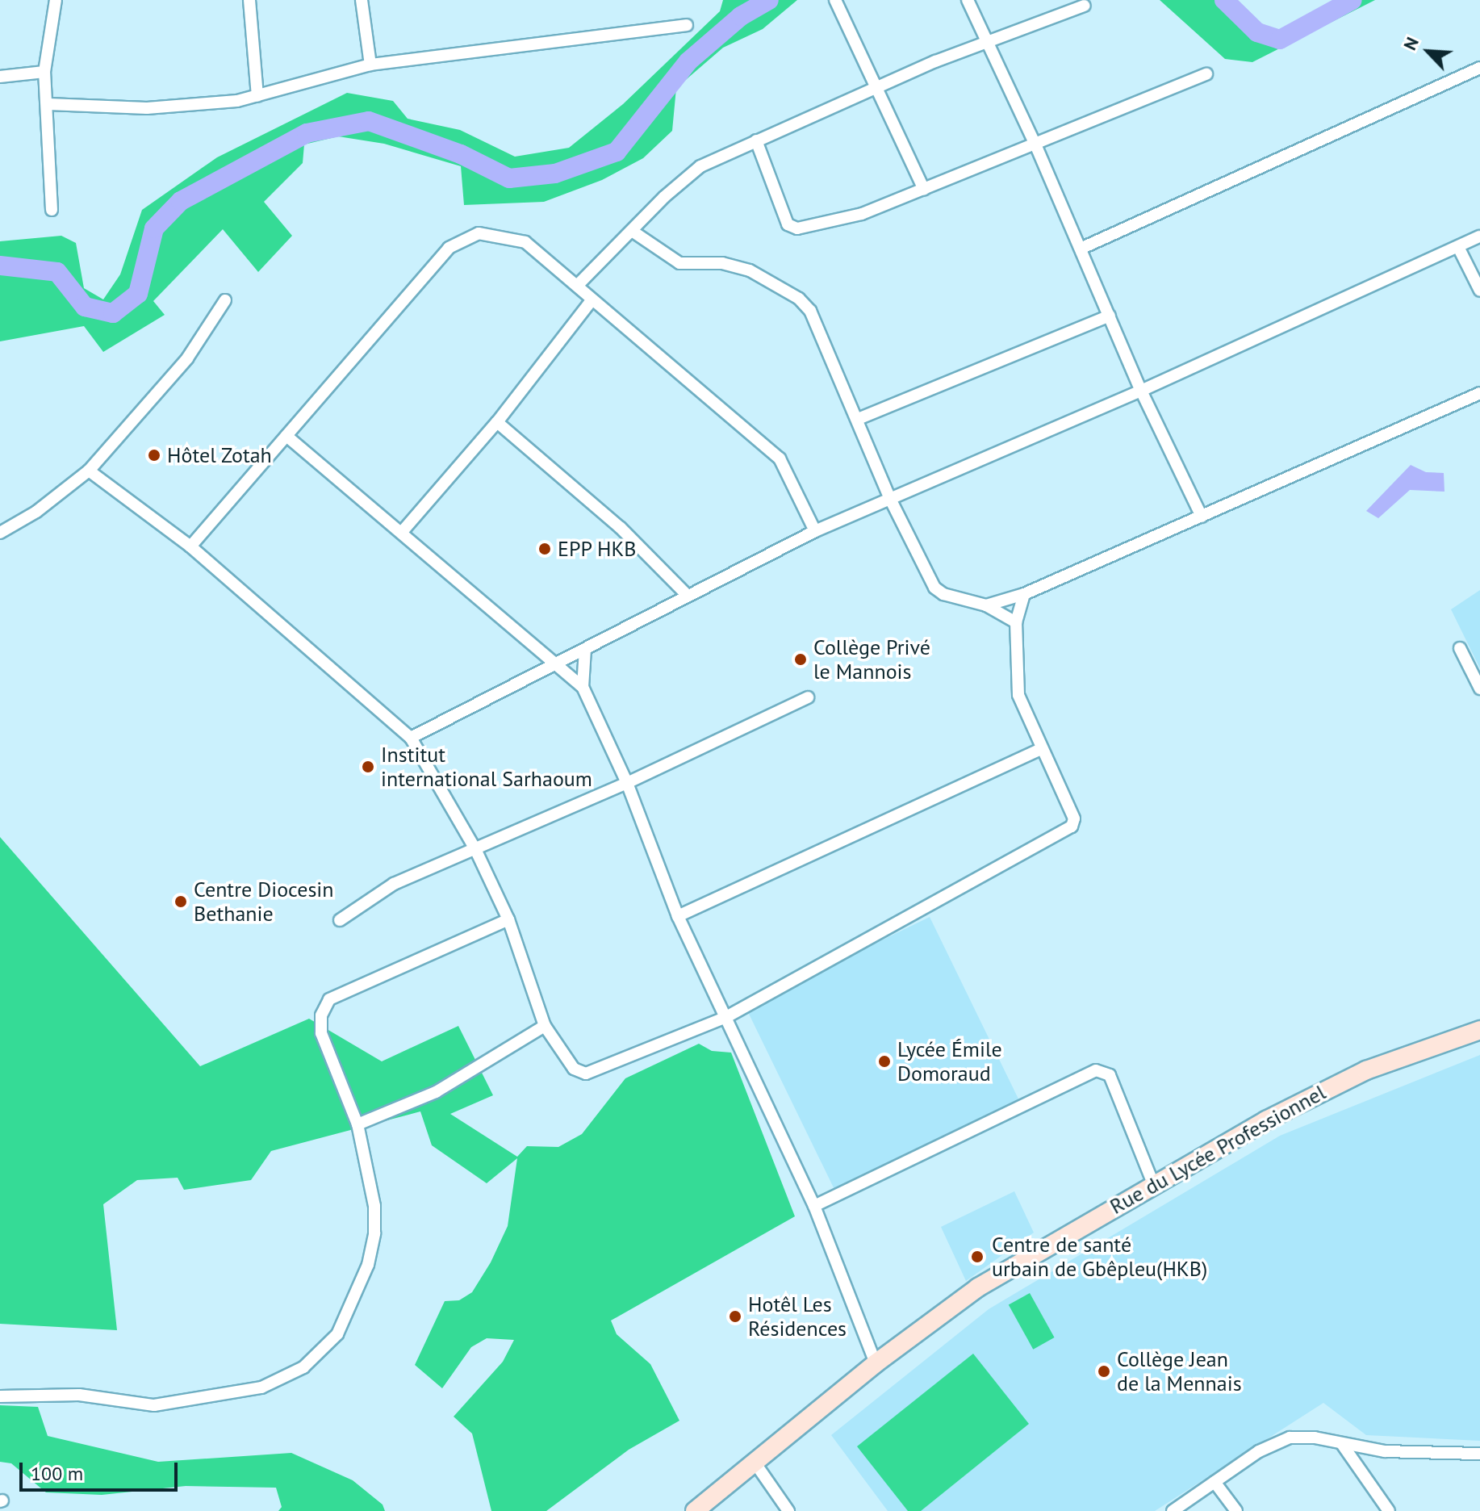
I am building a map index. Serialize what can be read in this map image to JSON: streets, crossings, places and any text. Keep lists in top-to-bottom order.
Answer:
{
  "streets": {
    "main road": ["Rue du Lycée Professionnel"]
  },
  "places": [
    "Hôtel Zotah",
    "EPP HKB",
    "Collège Privé le Mannois",
    "Institut international Sarhaoum",
    "Centre Diocesin Bethanie",
    "Lycée Émile Domoraud",
    "Centre de santé urbain de Gbêpleu(HKB)",
    "Hotêl Les Résidences",
    "Collège Jean de la Mennais"
  ],
  "scale_bar": "100 m",
  "north": "top left"
}
